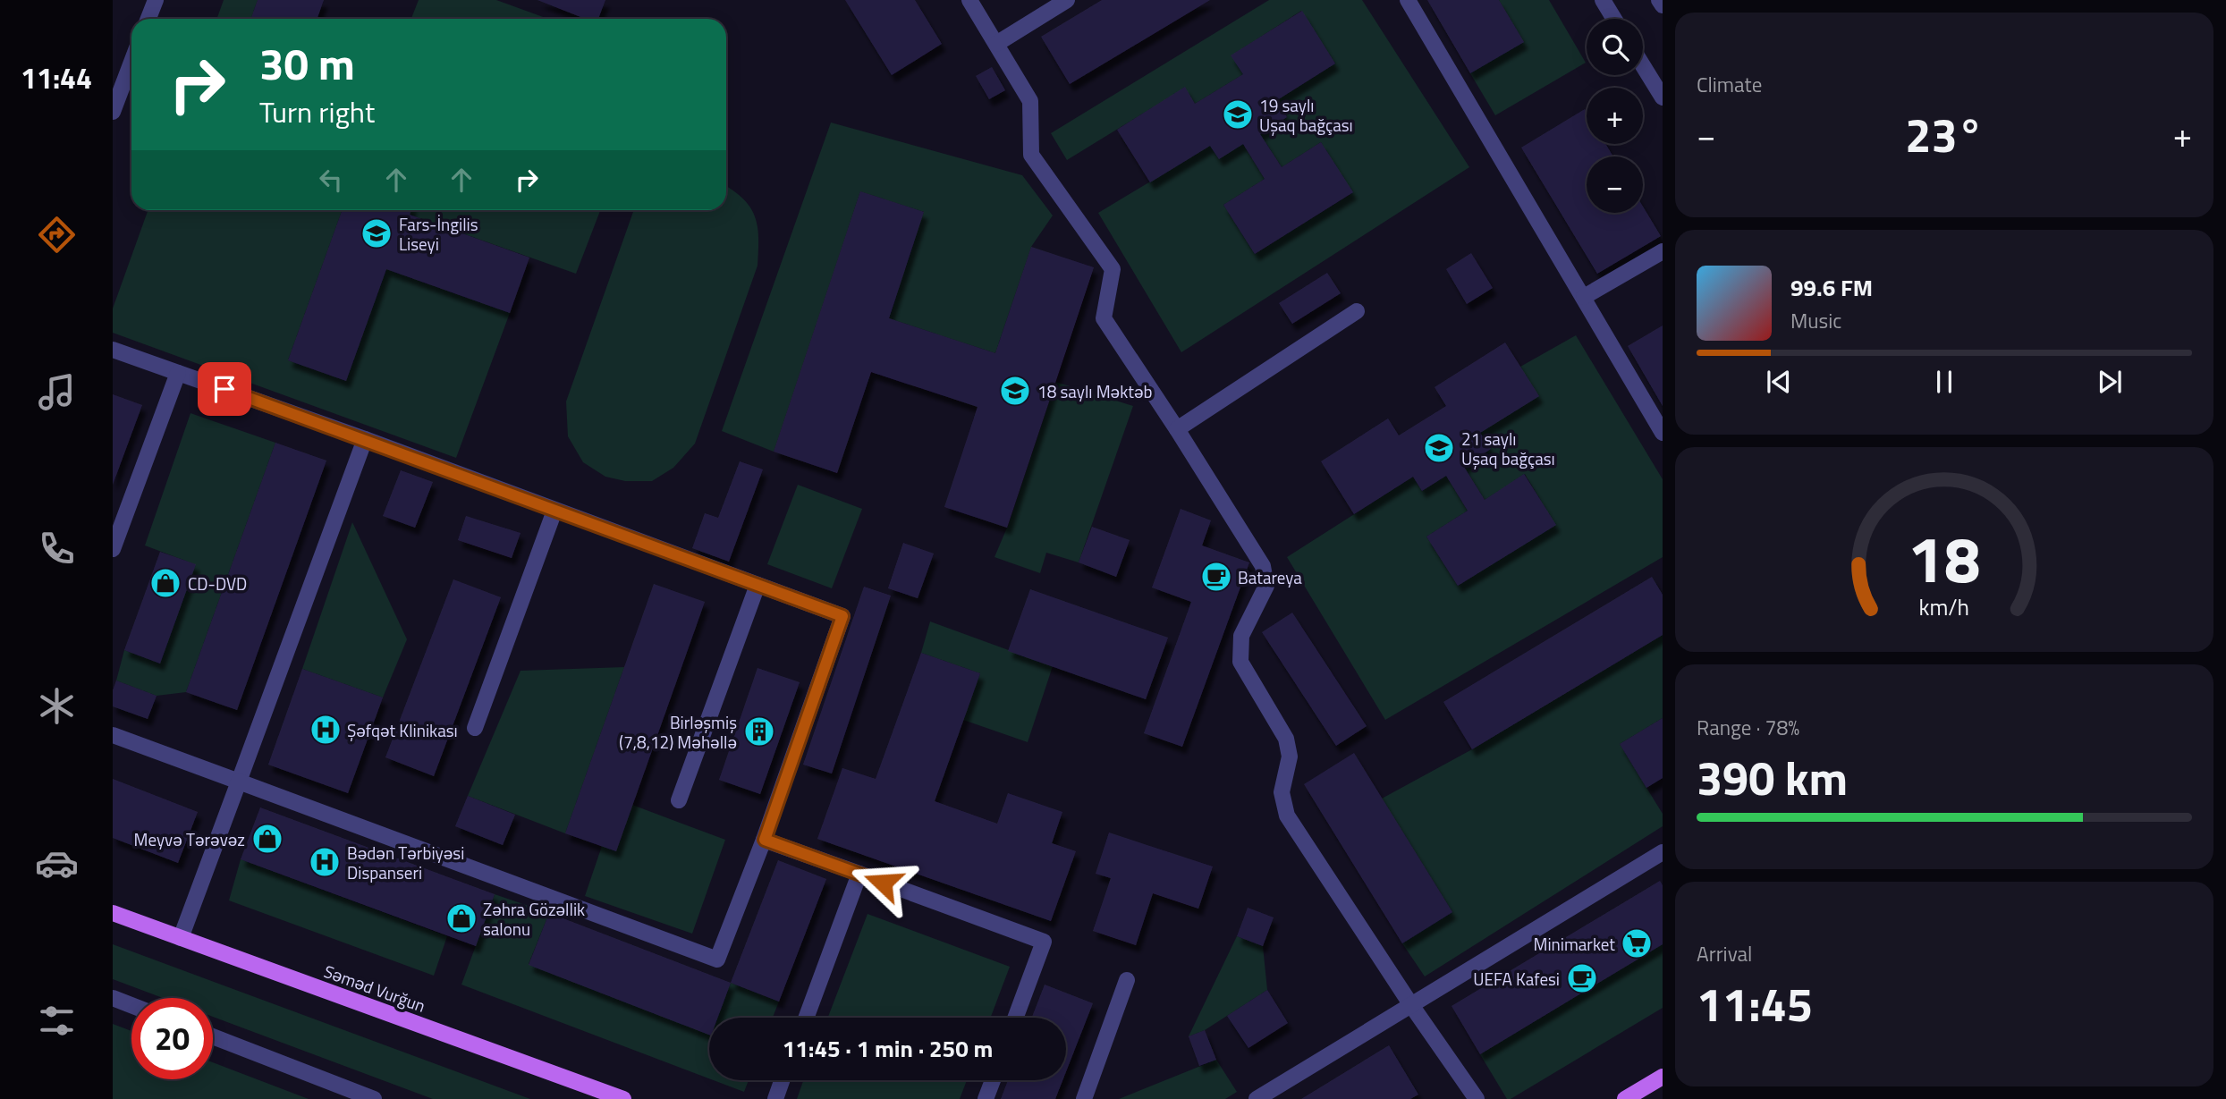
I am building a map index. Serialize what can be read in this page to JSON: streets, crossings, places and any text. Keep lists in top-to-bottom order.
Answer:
{
  "streets": {
    "main road": ["Səməd Vurğun"]
  },
  "places": {
    "school or university": [
      "19 saylı Uşaq bağçası",
      "Fars-İngilis Liseyi",
      "18 saylı Məktəb",
      "21 saylı Uşaq bağçası"
    ],
    "cafe": ["Batareya", "UEFA Kafesi"],
    "shop": ["CD-DVD", "Meyvə Tərəvəz", "Zəhra Gözəllik salonu"],
    "hospital": ["Şəfqət Klinikası", "Bədən Tərbiyəsi Dispanseri"],
    "building": ["Birləşmiş (7,8,12) Məhəllə"],
    "supermarket": ["Minimarket"]
  },
  "page": {
    "tabs": "11:44",
    "tile": [
      "Climate",
      ["Range · 78%", "390 km"],
      ["Arrival", "11:45"]
    ],
    "map_buttons": ["+", "−"],
    "turn": ["30 m", "Turn right"],
    "heat": ["−", "23°", "+"],
    "song": ["99.6 FM", "Music"],
    "limit": "20",
    "trip": "11:45 · 1 min · 250 m",
    "gauge": ["18", "km/h"]
  }
}
